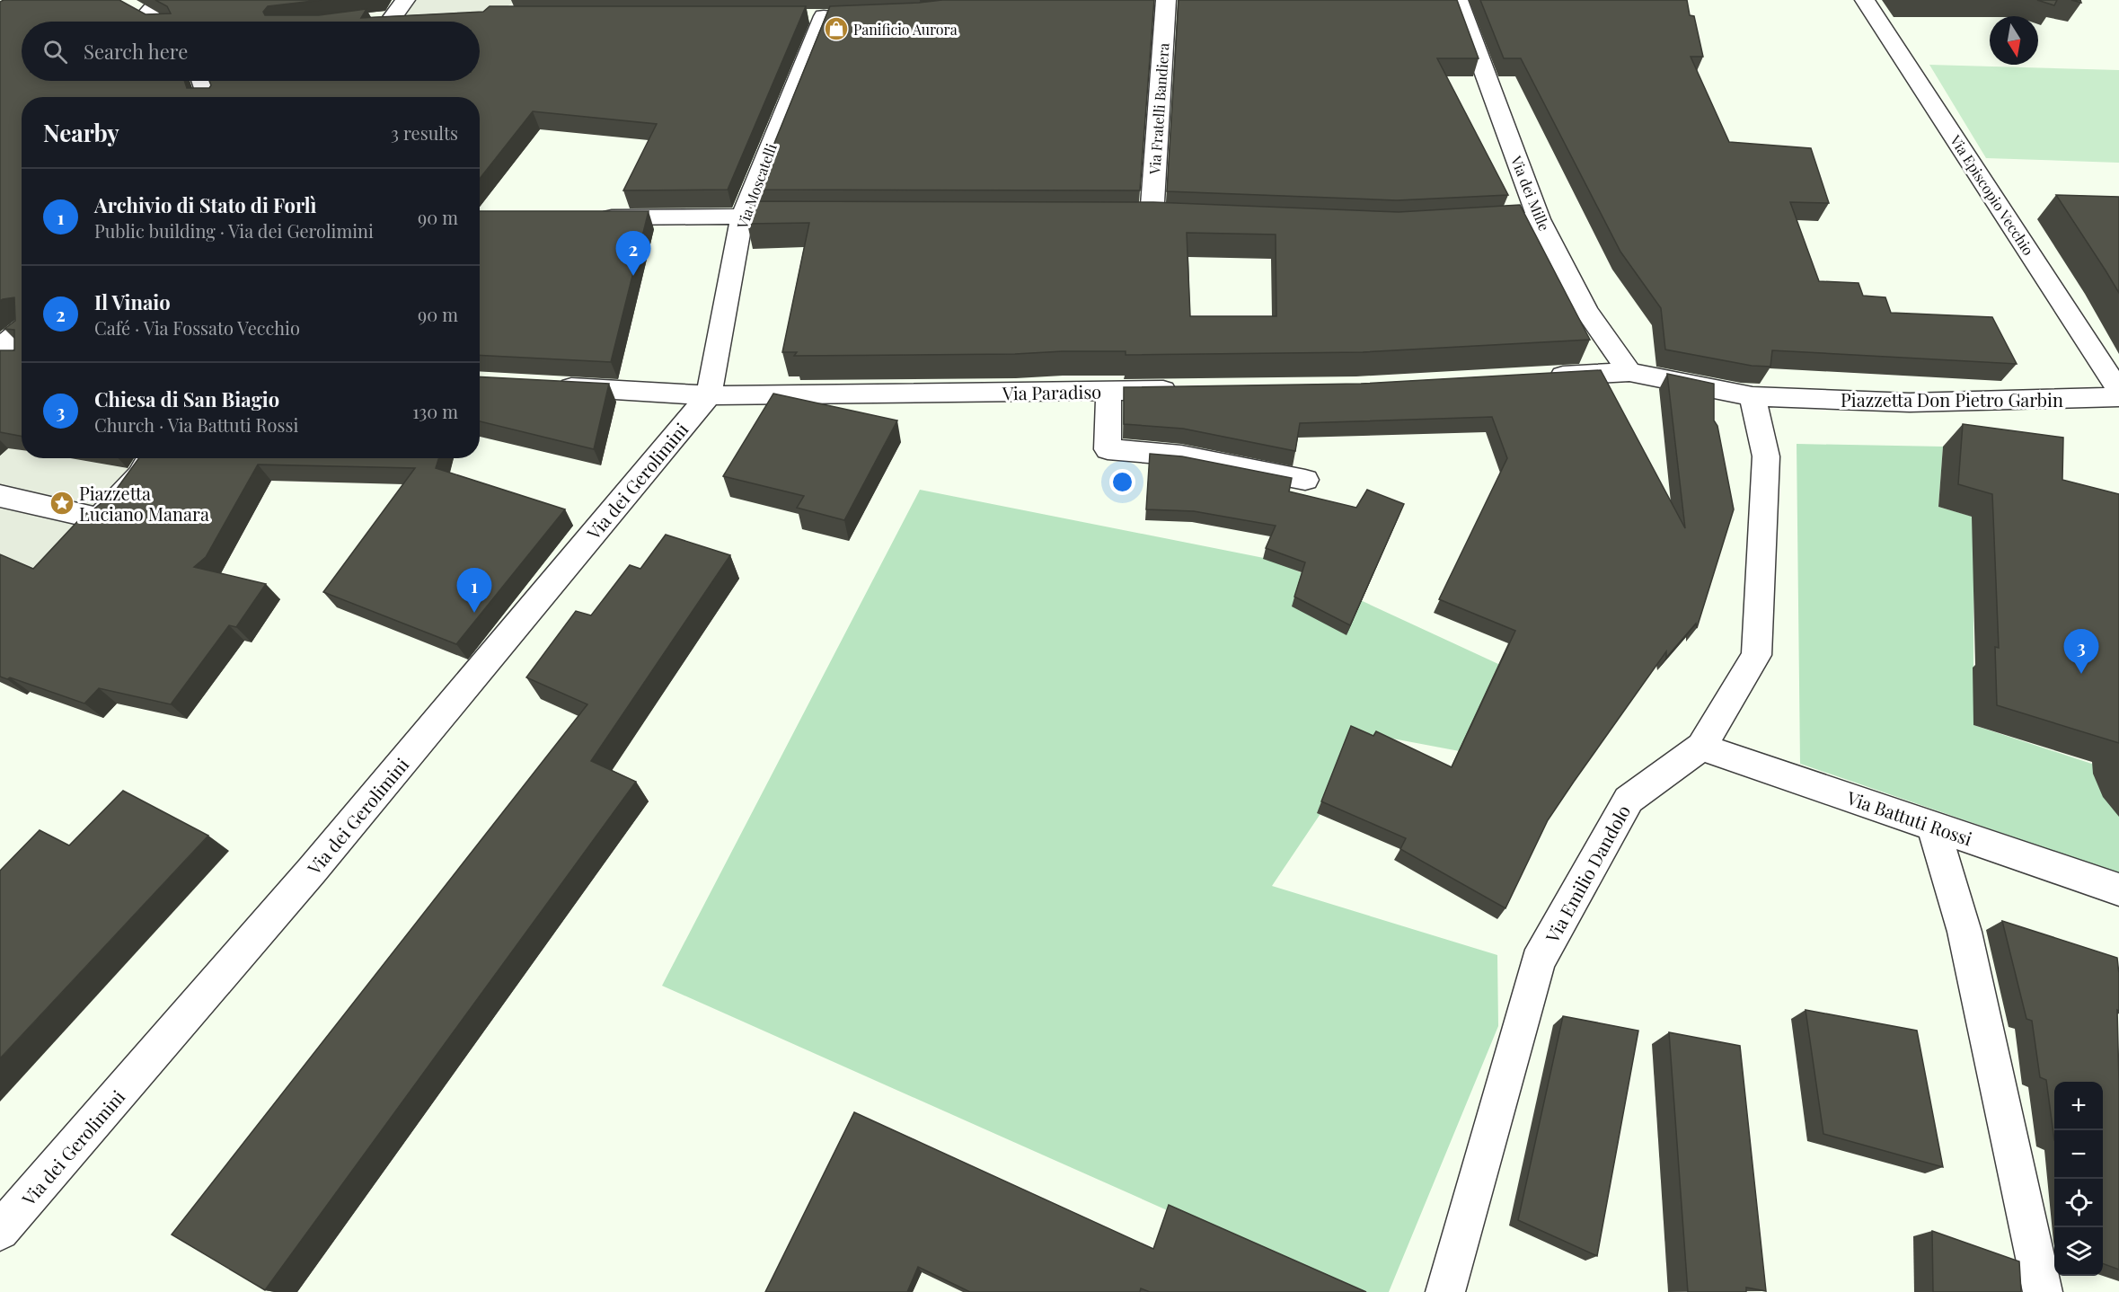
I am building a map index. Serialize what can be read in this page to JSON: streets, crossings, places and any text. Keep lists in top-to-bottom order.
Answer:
{
  "streets": {
    "street": [
      "Via Fratelli Bandiera",
      "Via Moscatelli",
      "Via dei Mille",
      "Via Episcopio Vecchio",
      "Via Paradiso",
      "Piazzetta Don Pietro Garbin",
      "Via dei Gerolimini",
      "Via Battuti Rossi",
      "Via Emilio Dandolo"
    ]
  },
  "crossings": [
    ["Via Moscatelli", "Via Paradiso"],
    ["Via Moscatelli", "Via dei Gerolimini"],
    ["Via dei Mille", "Piazzetta Don Pietro Garbin"],
    ["Via Paradiso", "Via dei Gerolimini"],
    ["Piazzetta Don Pietro Garbin", "Via Emilio Dandolo"],
    ["Via Battuti Rossi", "Via Emilio Dandolo"]
  ],
  "places": {
    "shop": ["Panificio Aurora"],
    "place": ["Piazzetta Luciano Manara"]
  },
  "north": "bottom",
  "page": {
    "search": "Search here",
    "heading": ["Nearby", "3 results"],
    "list": [
      {
        "mark": "1",
        "name": "Archivio di Stato di Forlì",
        "note": "Public building · Via dei Gerolimini",
        "value": "90 m"
      },
      {
        "mark": "2",
        "name": "Il Vinaio",
        "note": "Café · Via Fossato Vecchio",
        "value": "90 m"
      },
      {
        "mark": "3",
        "name": "Chiesa di San Biagio",
        "note": "Church · Via Battuti Rossi",
        "value": "130 m"
      }
    ],
    "pins": ["2", "1", "3"],
    "map_buttons": ["+", "−"]
  }
}
